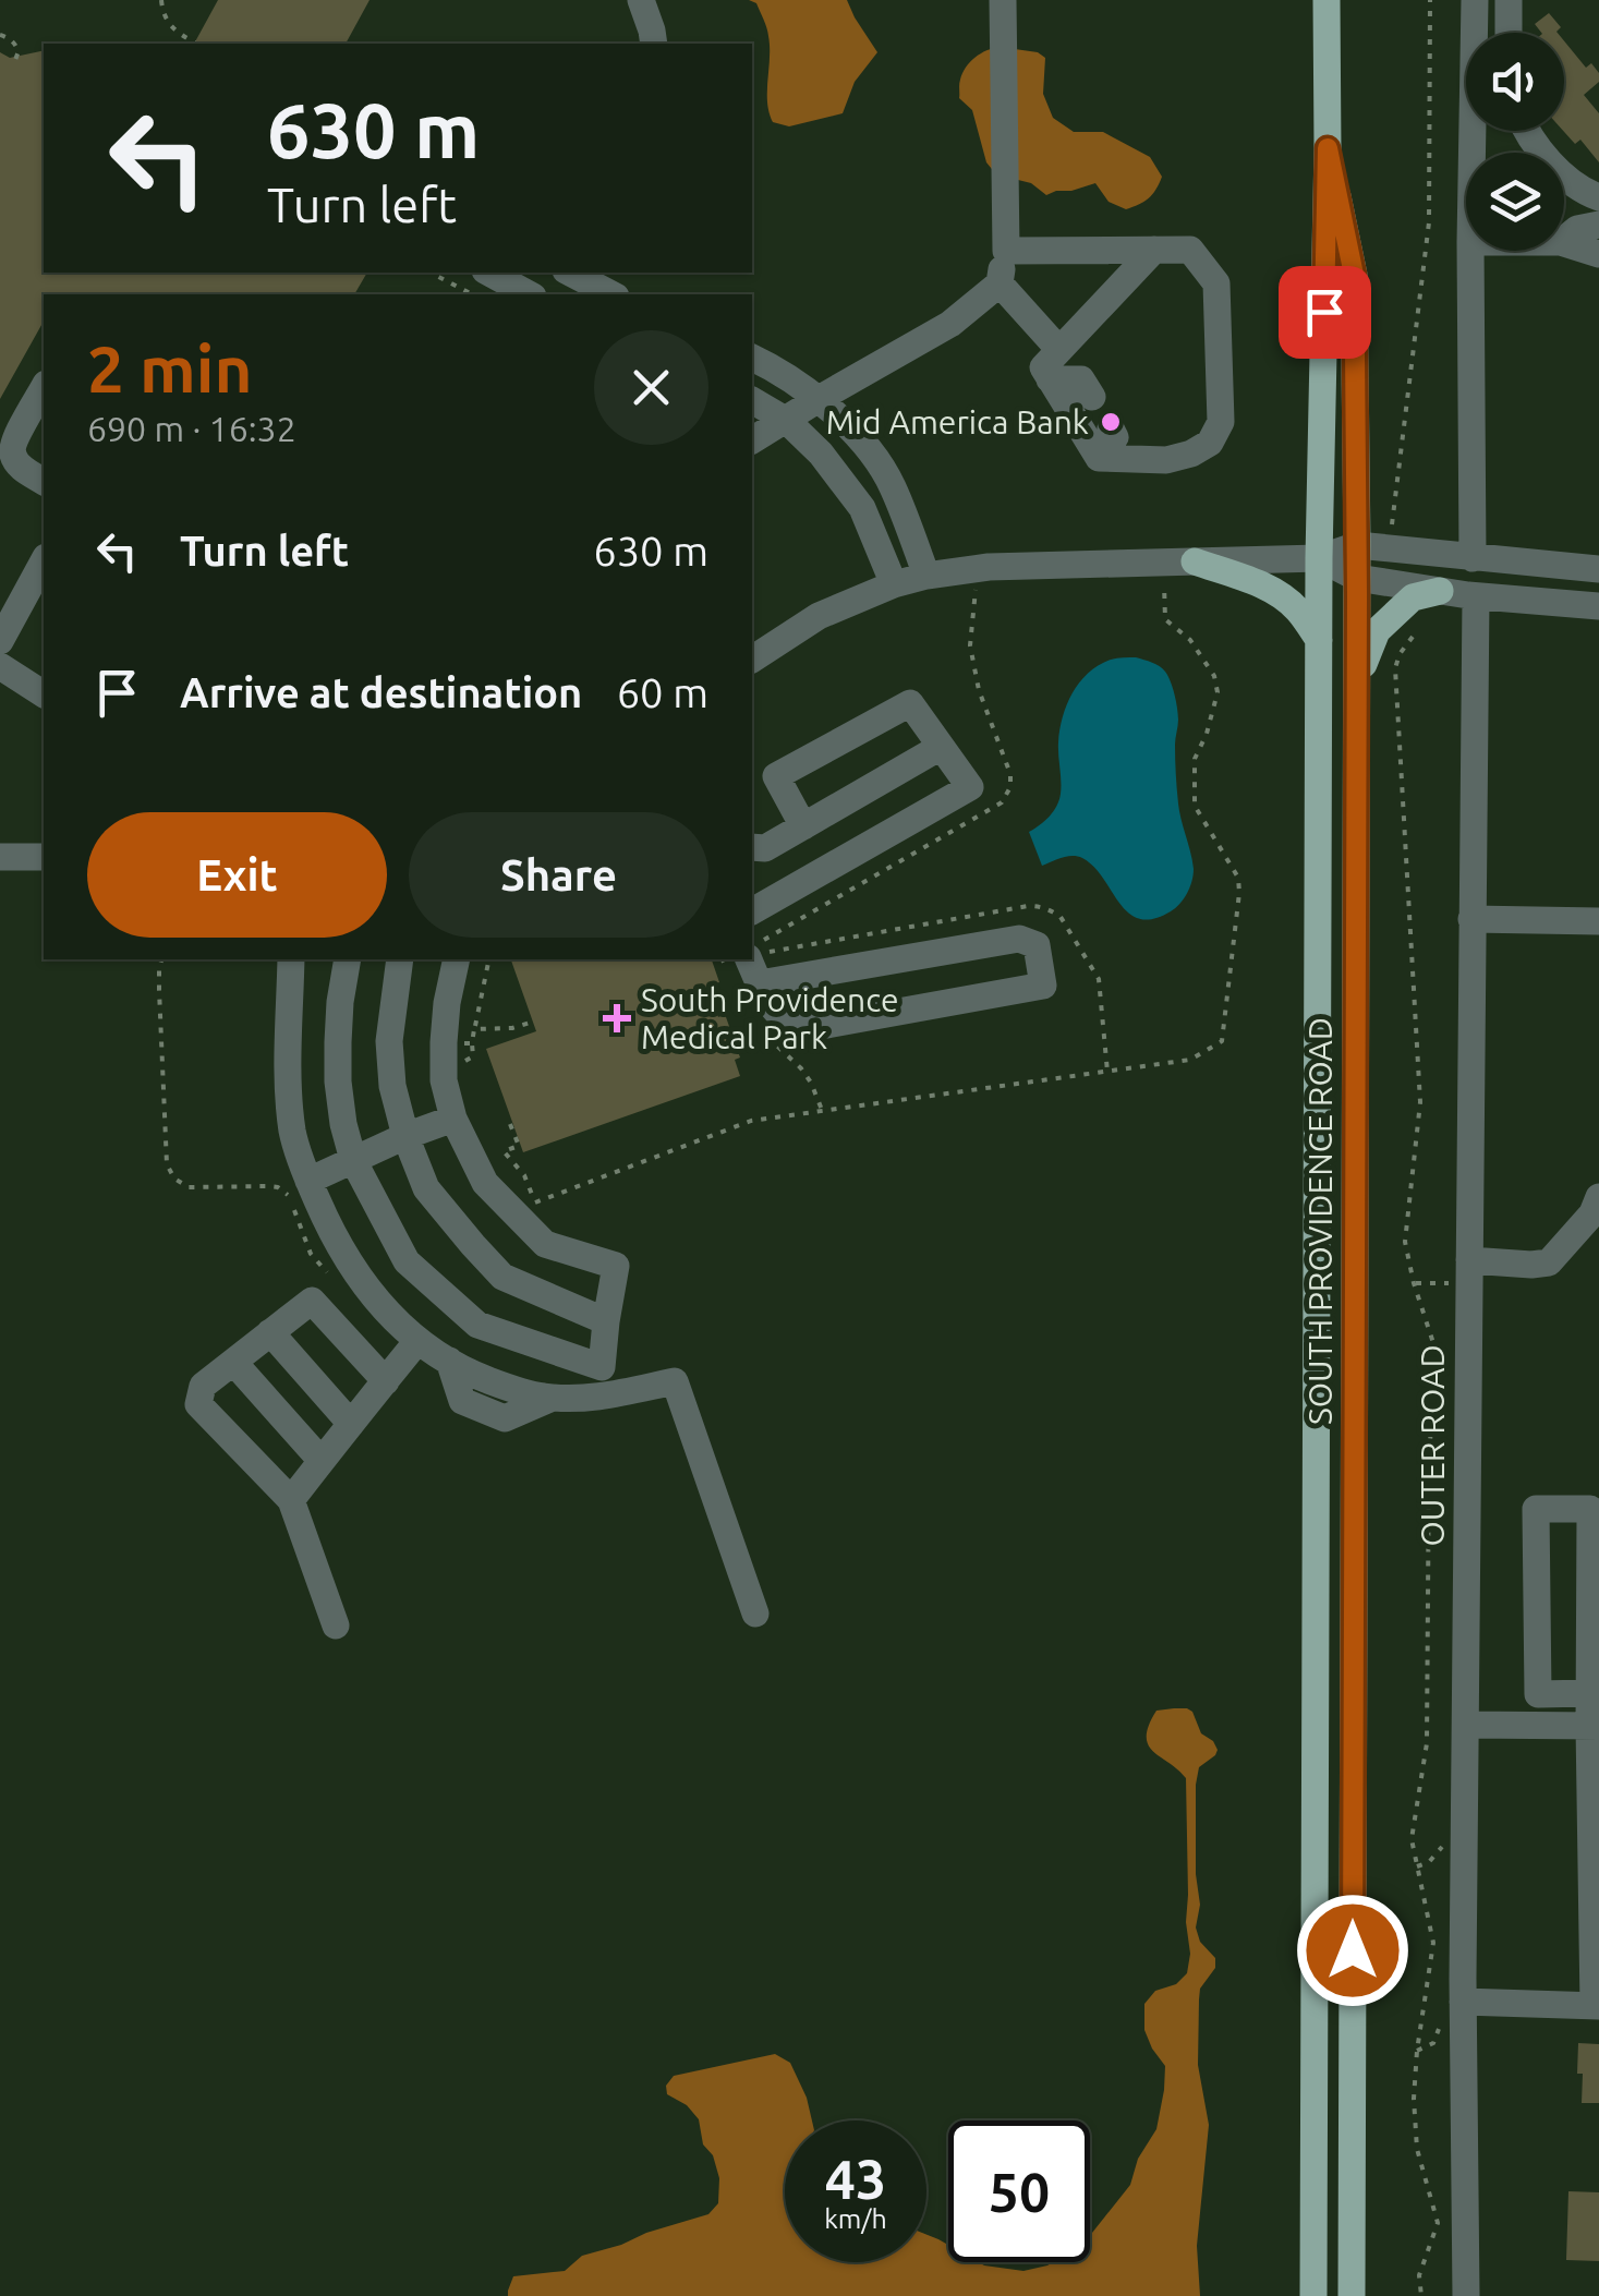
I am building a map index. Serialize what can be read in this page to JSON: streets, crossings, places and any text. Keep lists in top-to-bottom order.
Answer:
{
  "streets": {
    "main road": ["SOUTH PROVIDENCE ROAD"],
    "street": ["OUTER ROAD"]
  },
  "places": {
    "other": ["Mid America Bank"],
    "health": ["South Providence Medical Park"]
  },
  "page": {
    "turn": ["630 m", "Turn left"],
    "heading": ["2 min", "690 m · 16:32"],
    "list": [
      {
        "name": "Turn left",
        "value": "630 m"
      },
      {
        "name": "Arrive at destination",
        "value": "60 m"
      }
    ],
    "buttons": ["Exit", "Share"],
    "speed": "43 km/h",
    "limit": "50"
  }
}
